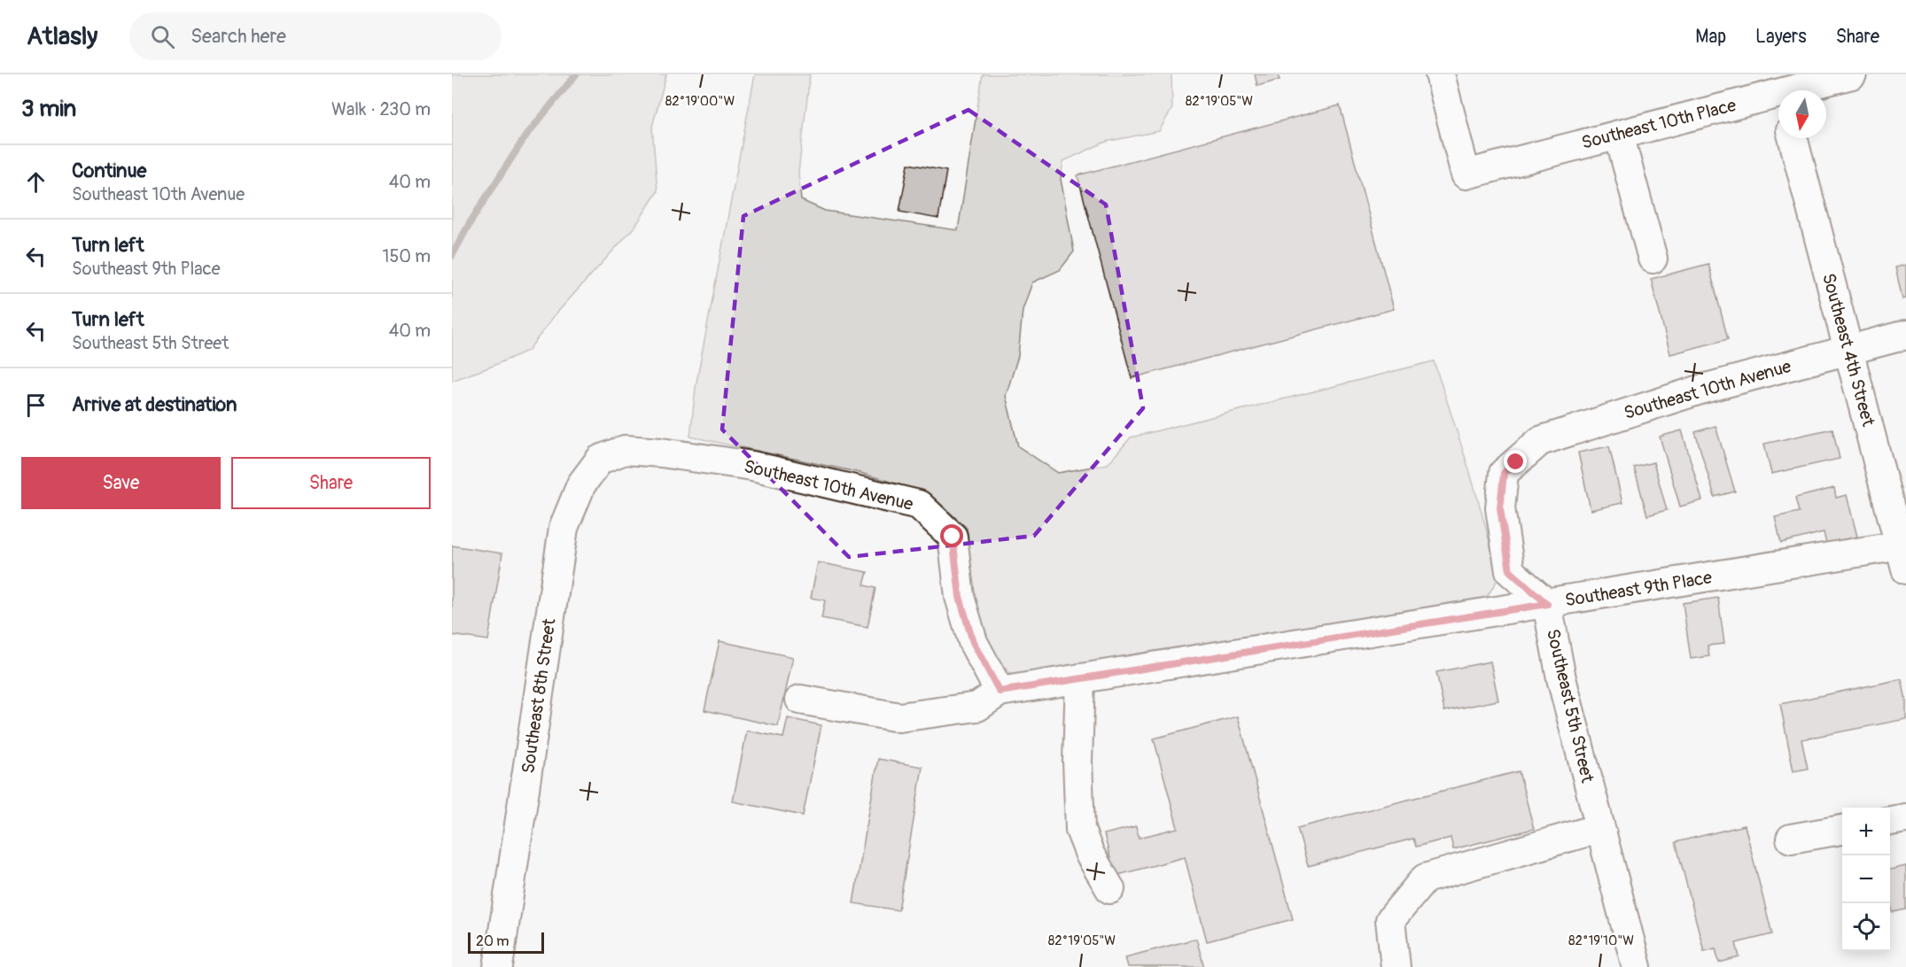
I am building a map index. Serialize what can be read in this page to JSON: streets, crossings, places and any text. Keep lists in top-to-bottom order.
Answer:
{
  "streets": {
    "street": [
      "Southeast 10th Place",
      "Southeast 4th Street",
      "Southeast 10th Avenue",
      "Southeast 9th Place",
      "Southeast 8th Street",
      "Southeast 5th Street"
    ]
  },
  "crossings": [
    ["Southeast 4th Street", "Southeast 10th Avenue"],
    ["Southeast 4th Street", "Southeast 9th Place"],
    ["Southeast 10th Avenue", "Southeast 9th Place"],
    ["Southeast 10th Avenue", "Southeast 8th Street"],
    ["Southeast 10th Avenue", "Southeast 5th Street"],
    ["Southeast 9th Place", "Southeast 5th Street"]
  ],
  "scale_bar": "20 m",
  "north": "bottom",
  "page": {
    "header": "Atlasly",
    "search": "Search here",
    "nav": ["Map", "Layers", "Share"],
    "heading": ["3 min", "Walk · 230 m"],
    "list": [
      ["Continue", "Southeast 10th Avenue", "40 m"],
      ["Turn left", "Southeast 9th Place", "150 m"],
      ["Turn left", "Southeast 5th Street", "40 m"],
      "Arrive at destination"
    ],
    "buttons": ["Save", "Share"],
    "map_buttons": ["+", "−"],
    "scale": "20 m"
  },
  "coordinates": ["82°19'00\"W", "82°19'05\"W", "82°19'10\"W"]
}
